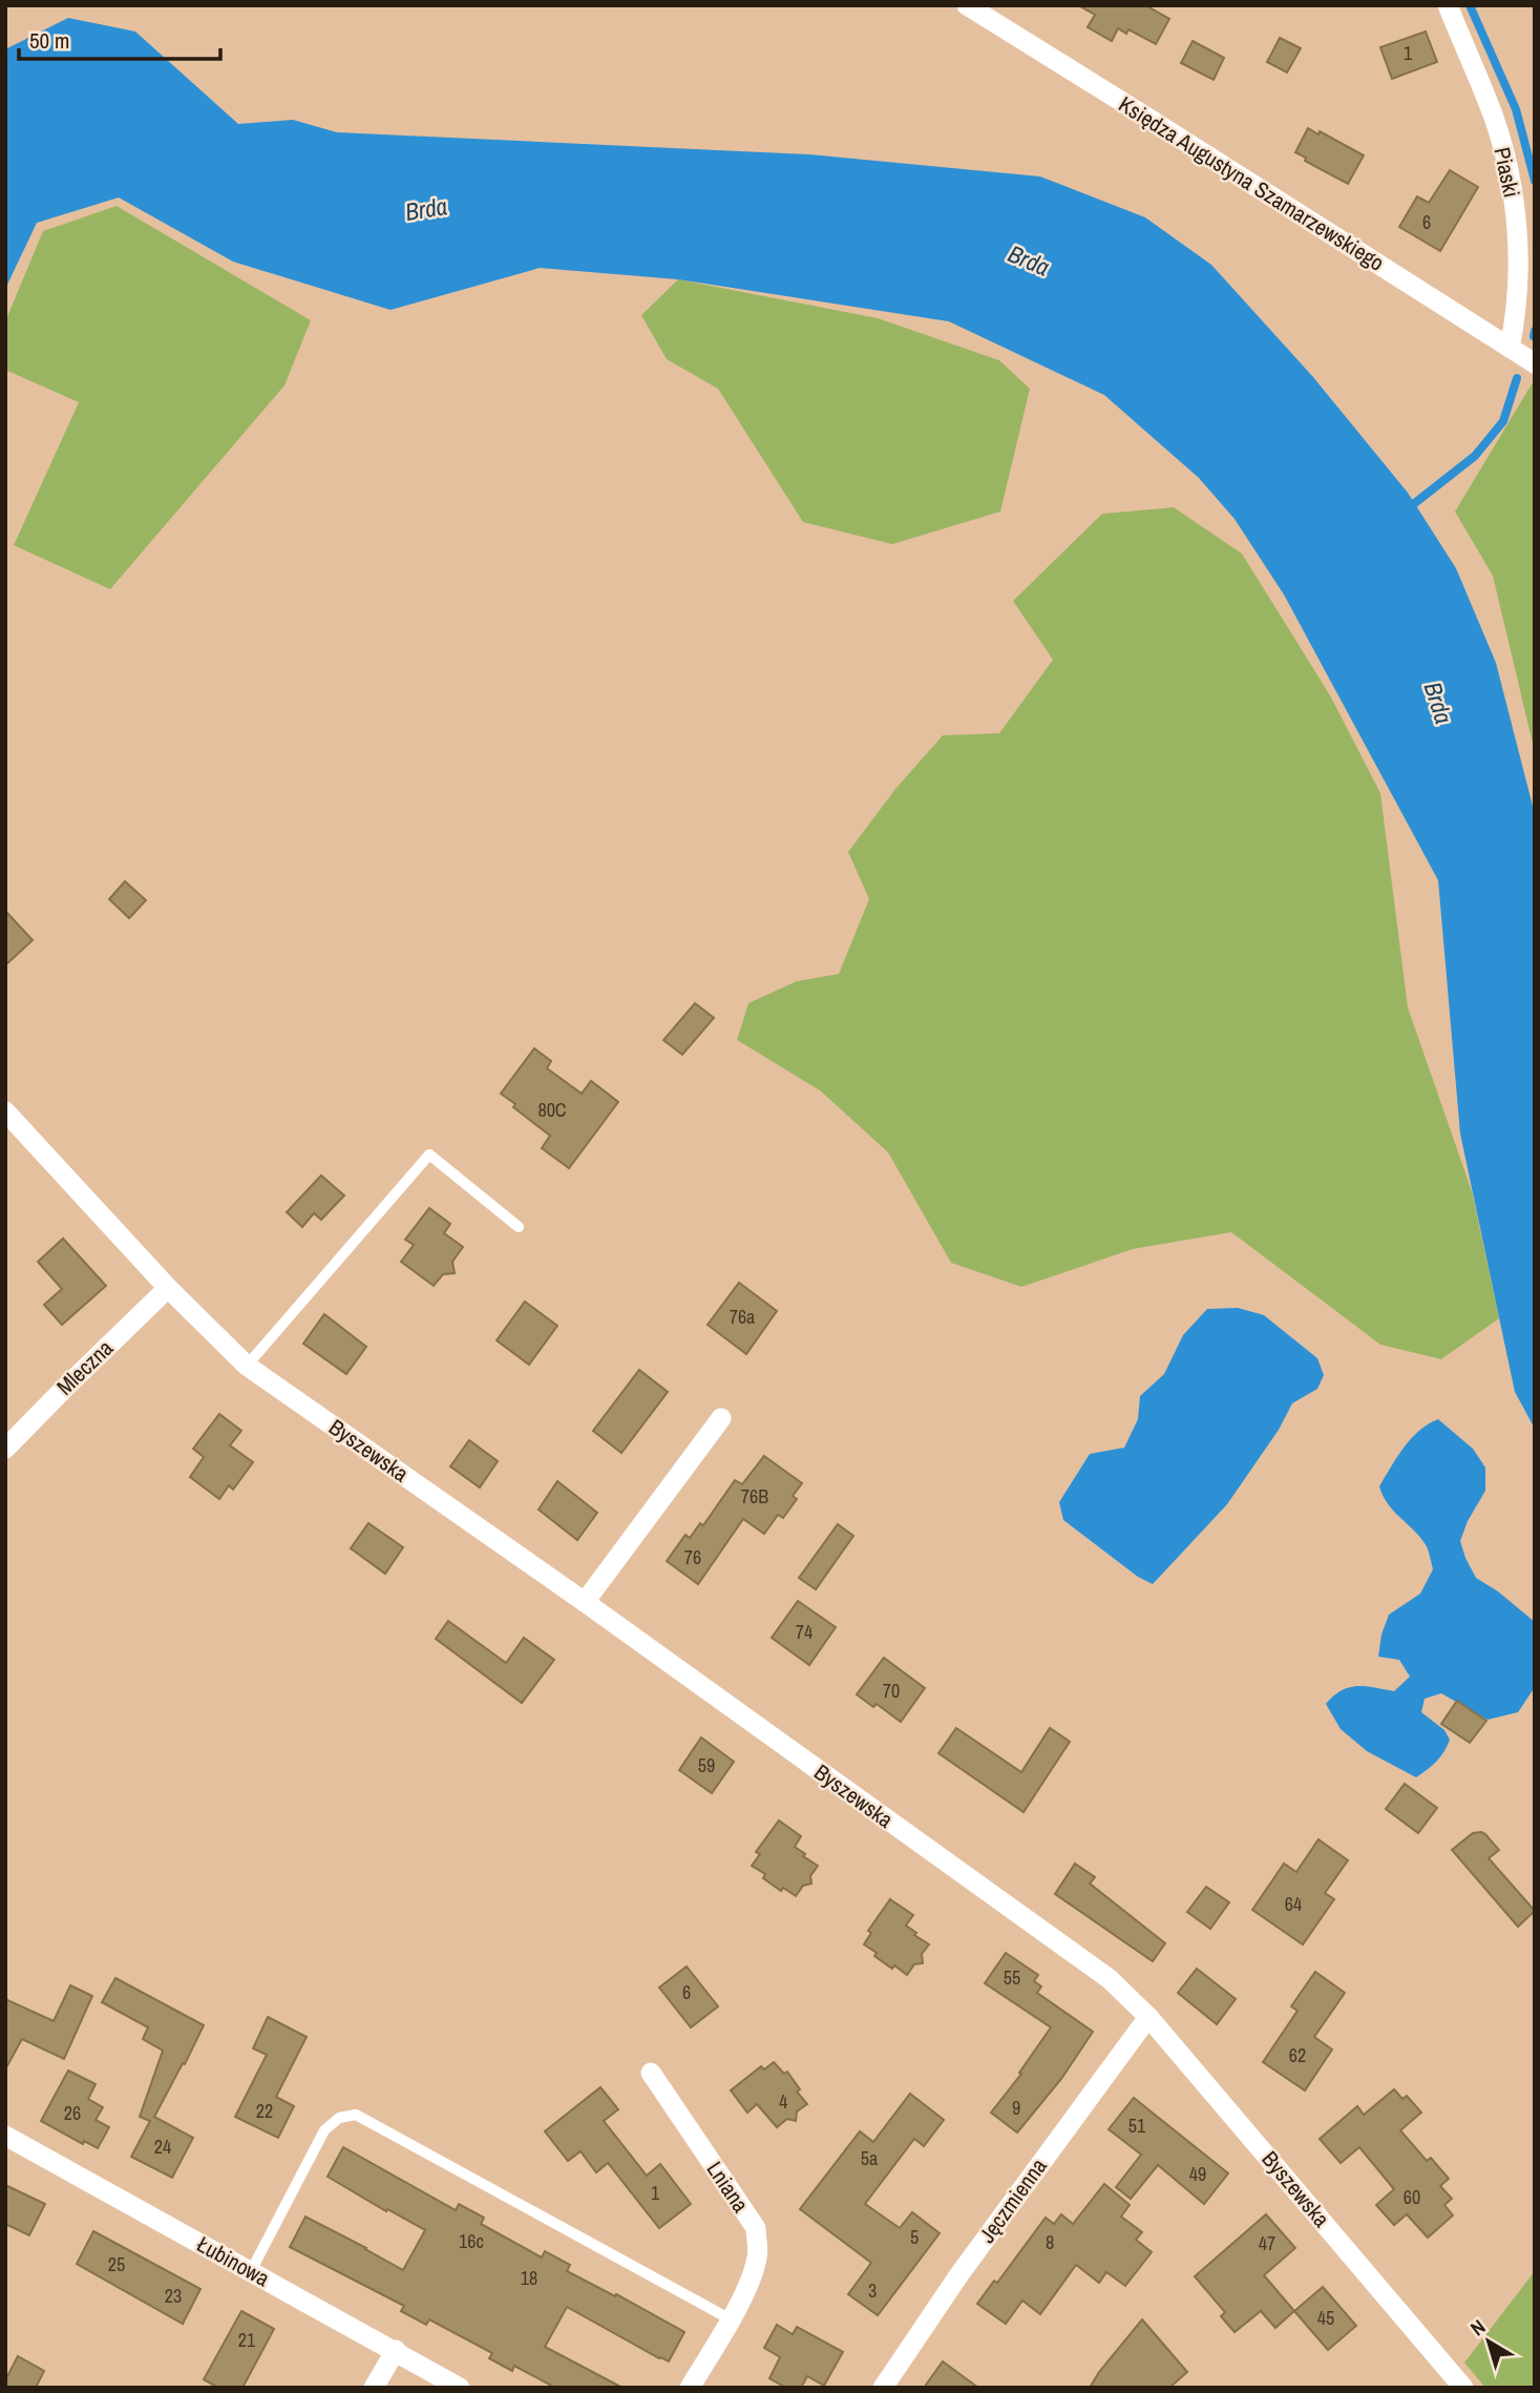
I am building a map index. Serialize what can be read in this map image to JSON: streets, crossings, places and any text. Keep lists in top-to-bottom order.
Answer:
{
  "streets": {
    "street": [
      "Piaski",
      "Księdza Augustyna Szamarzewskiego",
      "Mleczna",
      "Byszewska",
      "Lniana",
      "Jęczmienna",
      "Łubinowa"
    ]
  },
  "crossings": [
    ["Piaski", "Księdza Augustyna Szamarzewskiego"],
    ["Mleczna", "Byszewska"],
    ["Byszewska", "Jęczmienna"]
  ],
  "water": ["Brda"],
  "house_numbers": [
    "1",
    "6",
    "80C",
    "76a",
    "76B",
    "76",
    "74",
    "70",
    "59",
    "64",
    "55",
    "6",
    "62",
    "4",
    "9",
    "22",
    "26",
    "51",
    "24",
    "5a",
    "49",
    "1",
    "60",
    "5",
    "16c",
    "8",
    "47",
    "25",
    "18",
    "3",
    "23",
    "45",
    "21"
  ],
  "scale_bar": "50 m",
  "north": "top left"
}
